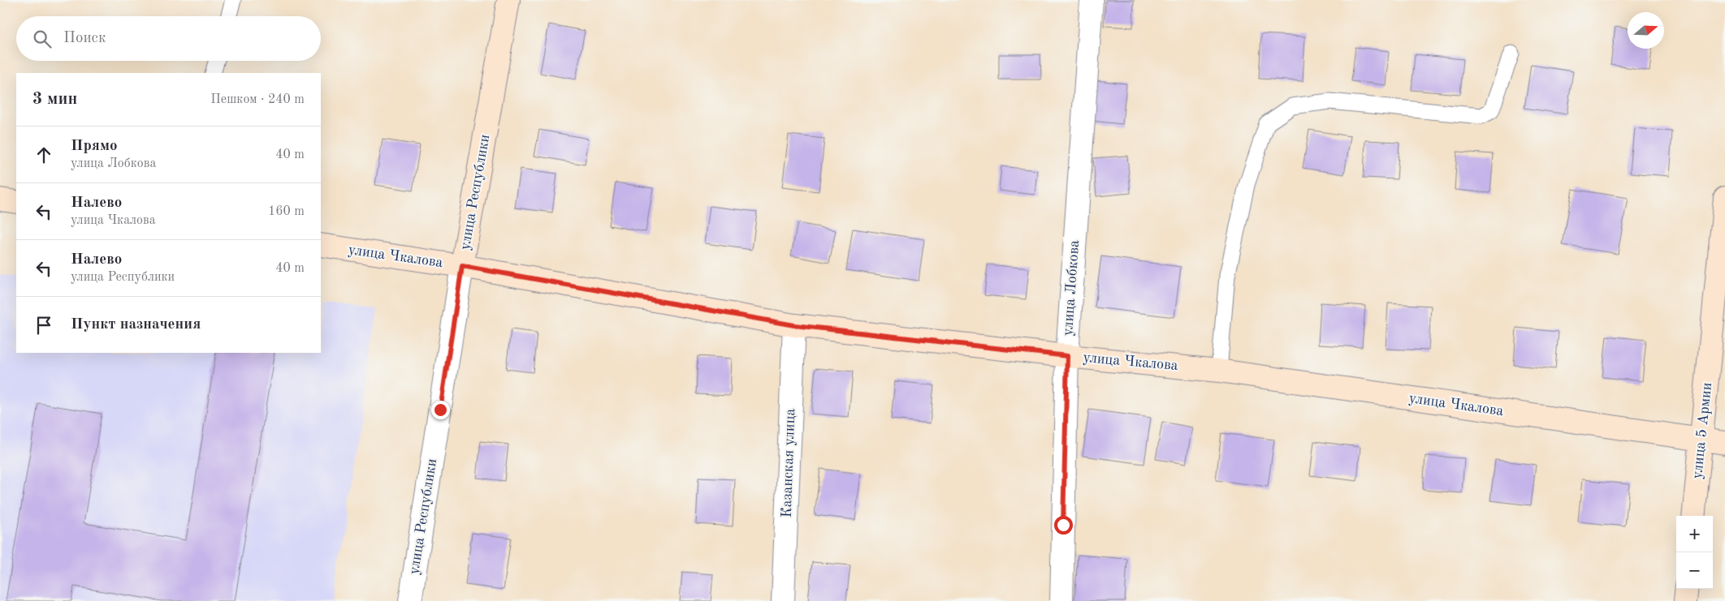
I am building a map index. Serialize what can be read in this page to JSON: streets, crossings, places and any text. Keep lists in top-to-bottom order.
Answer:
{
  "streets": {
    "main road": ["улица Республики", "улица Чкалова", "улица 5 Армии"],
    "street": ["улица Лобкова", "Казанская улица"]
  },
  "crossings": [
    ["улица Республики", "улица Чкалова"],
    ["улица Чкалова", "улица Лобкова"],
    ["улица Чкалова", "улица 5 Армии"],
    ["улица Чкалова", "Казанская улица"]
  ],
  "north": "right",
  "page": {
    "search": "Поиск",
    "heading": ["3 мин", "Пешком · 240 m"],
    "list": [
      ["Прямо", "улица Лобкова", "40 m"],
      ["Налево", "улица Чкалова", "160 m"],
      ["Налево", "улица Республики", "40 m"],
      "Пункт назначения"
    ],
    "map_buttons": ["+", "−"]
  }
}
